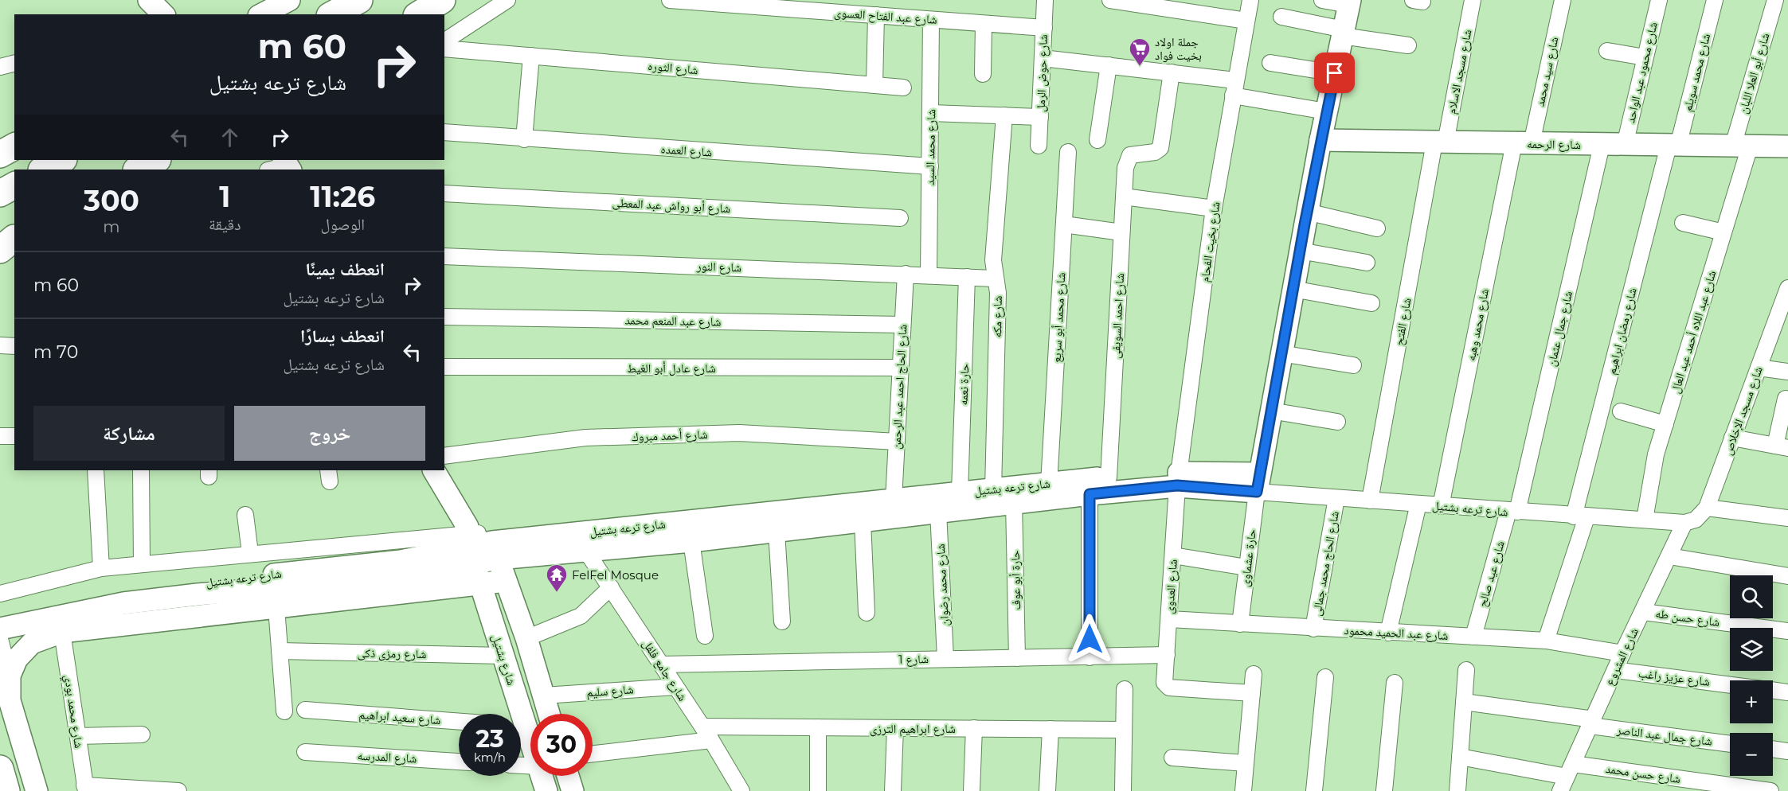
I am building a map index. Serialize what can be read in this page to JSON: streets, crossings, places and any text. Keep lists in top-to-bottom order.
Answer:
{
  "streets": {
    "street": [
      "شارع عبد الفتاح العسوى",
      "شارع الثوره",
      "شارع مسجد الاسلام",
      "شارع سيد محمد",
      "شارع محمود عبد الواحد",
      "شارع محمد سويلم",
      "شارع حوض الرمل",
      "شارع أبو العلا اللبان",
      "شارع الرحمه",
      "شارع محمد السيد",
      "شارع العمده",
      "شارع أبو رواش عبد المعطى",
      "شارع بخيت الفحام",
      "شارع النور",
      "شارع احمد السويفى",
      "شارع مكه",
      "شارع محمد أبو سريع",
      "شارع عبد المنعم محمد",
      "شارع الفتح",
      "شارع محمد وهبه",
      "شارع جمال عثمان",
      "شارع رمضان ابراهيم",
      "شارع عبد اللاه أحمد عبد العال",
      "شارع عادل أبو الغيط",
      "حارة نعمه",
      "شارع الحاج احمد عبد الرحمن",
      "شارع مسجد الإخلاص",
      "شارع أحمد مبروك",
      "شارع ترعه بشتيل",
      "حارة عشماوى",
      "شارع الحاج محمد جمالى",
      "شارع عيد صالح",
      "حارة أبو عوف",
      "شارع محمد رضوان",
      "شارع العدوى",
      "شارع حسن طه",
      "شارع عبد الحميد محمود",
      "شارع رمزى ذكى",
      "شارع المشروع",
      "شارع 1",
      "شارع بشتيل",
      "شارع جامع فلفل",
      "شارع عزيز راغب",
      "شارع سليم",
      "شارع محمد بودي",
      "شارع سعيد ابراهيم",
      "شارع ابراهيم الترزى",
      "شارع جمال عبد الناصر",
      "شارع المدرسه",
      "شارع حسن محمد"
    ]
  },
  "crossings": [
    ["شارع عبد الفتاح العسوى", "شارع حوض الرمل"],
    ["شارع عبد الفتاح العسوى", "شارع محمد السيد"],
    ["شارع مسجد الاسلام", "شارع الرحمه"],
    ["شارع مسجد الاسلام", "شارع الفتح"],
    ["شارع سيد محمد", "شارع الرحمه"],
    ["شارع سيد محمد", "شارع محمد وهبه"],
    ["شارع محمود عبد الواحد", "شارع الرحمه"],
    ["شارع محمد سويلم", "شارع الرحمه"],
    ["شارع محمد سويلم", "شارع رمضان ابراهيم"],
    ["شارع أبو العلا اللبان", "شارع الرحمه"],
    ["شارع أبو العلا اللبان", "شارع عبد اللاه أحمد عبد العال"],
    ["شارع الرحمه", "شارع الفتح"],
    ["شارع الرحمه", "شارع محمد وهبه"],
    ["شارع الرحمه", "شارع جمال عثمان"],
    ["شارع الرحمه", "شارع رمضان ابراهيم"],
    ["شارع الرحمه", "شارع عبد اللاه أحمد عبد العال"],
    ["شارع محمد السيد", "شارع العمده"],
    ["شارع محمد السيد", "شارع النور"],
    ["شارع بخيت الفحام", "شارع ترعه بشتيل"],
    ["شارع بخيت الفحام", "شارع العدوى"],
    ["شارع النور", "شارع مكه"],
    ["شارع النور", "حارة نعمه"],
    ["شارع النور", "شارع الحاج احمد عبد الرحمن"],
    ["شارع احمد السويفى", "شارع ترعه بشتيل"],
    ["شارع مكه", "شارع ترعه بشتيل"],
    ["شارع محمد أبو سريع", "شارع ترعه بشتيل"],
    ["شارع عبد المنعم محمد", "شارع الحاج احمد عبد الرحمن"],
    ["شارع الفتح", "شارع ترعه بشتيل"],
    ["شارع محمد وهبه", "شارع ترعه بشتيل"],
    ["شارع جمال عثمان", "شارع ترعه بشتيل"],
    ["شارع جمال عثمان", "شارع عيد صالح"],
    ["شارع رمضان ابراهيم", "شارع ترعه بشتيل"],
    ["شارع رمضان ابراهيم", "شارع عبد الحميد محمود"],
    ["شارع عبد اللاه أحمد عبد العال", "شارع ترعه بشتيل"],
    ["شارع عادل أبو الغيط", "شارع الحاج احمد عبد الرحمن"],
    ["حارة نعمه", "شارع ترعه بشتيل"],
    ["شارع الحاج احمد عبد الرحمن", "شارع أحمد مبروك"],
    ["شارع الحاج احمد عبد الرحمن", "شارع ترعه بشتيل"],
    ["شارع ترعه بشتيل", "حارة عشماوى"],
    ["شارع ترعه بشتيل", "شارع الحاج محمد جمالى"],
    ["شارع ترعه بشتيل", "شارع عيد صالح"],
    ["شارع ترعه بشتيل", "حارة أبو عوف"],
    ["شارع ترعه بشتيل", "شارع محمد رضوان"],
    ["شارع ترعه بشتيل", "شارع العدوى"],
    ["شارع ترعه بشتيل", "شارع المشروع"],
    ["شارع ترعه بشتيل", "شارع بشتيل"],
    ["شارع ترعه بشتيل", "شارع جامع فلفل"],
    ["حارة عشماوى", "شارع عبد الحميد محمود"],
    ["شارع الحاج محمد جمالى", "شارع عبد الحميد محمود"],
    ["شارع عيد صالح", "شارع عبد الحميد محمود"],
    ["حارة أبو عوف", "شارع 1"],
    ["شارع محمد رضوان", "شارع 1"],
    ["شارع العدوى", "شارع عبد الحميد محمود"],
    ["شارع العدوى", "شارع 1"],
    ["شارع حسن طه", "شارع المشروع"],
    ["شارع عبد الحميد محمود", "شارع المشروع"],
    ["شارع رمزى ذكى", "شارع بشتيل"],
    ["شارع المشروع", "شارع عزيز راغب"],
    ["شارع المشروع", "شارع جمال عبد الناصر"],
    ["شارع المشروع", "شارع حسن محمد"],
    ["شارع 1", "شارع جامع فلفل"],
    ["شارع بشتيل", "شارع سليم"],
    ["شارع جامع فلفل", "شارع سليم"],
    ["شارع جامع فلفل", "شارع ابراهيم الترزى"]
  ],
  "places": {
    "supermarket": ["جملة اولاد بخيت فواد"],
    "temple": ["FelFel Mosque"]
  },
  "page": {
    "turn": ["60 m", "شارع ترعه بشتيل"],
    "eta": [
      "11:26",
      "الوصول",
      "1",
      "دقيقة",
      "300",
      "m"
    ],
    "list": [
      {
        "name": "انعطف يمينًا",
        "note": "شارع ترعه بشتيل",
        "value": "60 m"
      },
      {
        "name": "انعطف يسارًا",
        "note": "شارع ترعه بشتيل",
        "value": "70 m"
      }
    ],
    "buttons": ["خروج", "مشاركة"],
    "map_buttons": ["+", "−"],
    "speed": "23 km/h",
    "limit": "30"
  }
}
